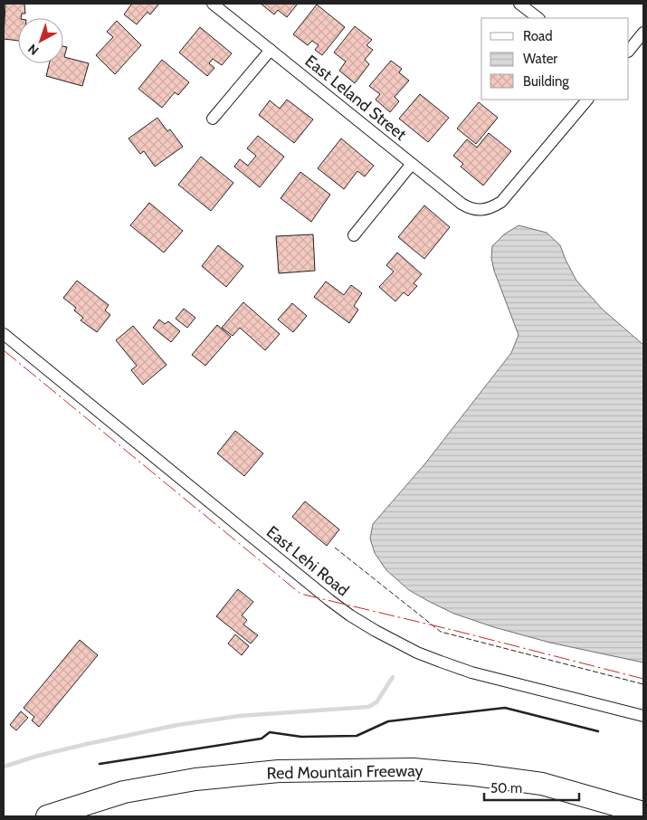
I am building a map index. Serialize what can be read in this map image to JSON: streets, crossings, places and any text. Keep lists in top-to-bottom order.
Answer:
{
  "streets": {
    "highway": ["Red Mountain Freeway"],
    "street": ["East Leland Street", "East Lehi Road"]
  },
  "legend": ["Road", "Water", "Building"],
  "scale_bar": "50 m",
  "north": "bottom left"
}
